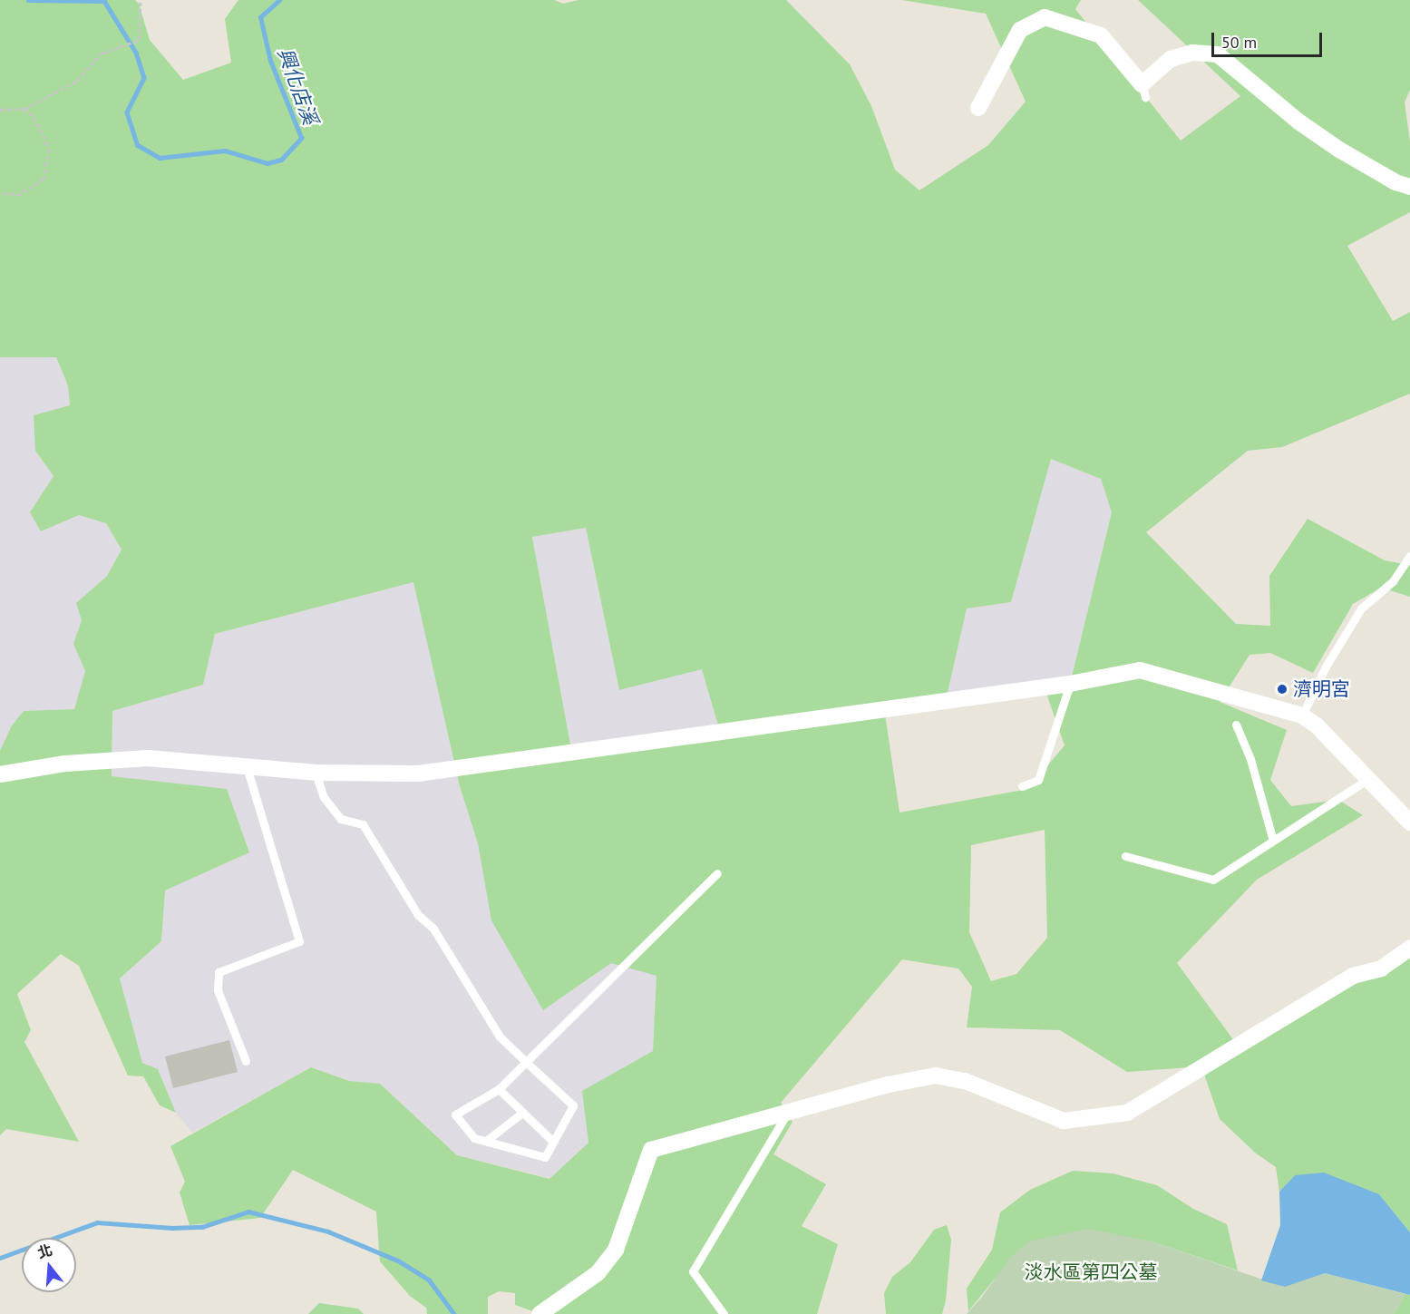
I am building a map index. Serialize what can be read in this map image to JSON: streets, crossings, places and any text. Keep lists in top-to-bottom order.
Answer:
{
  "water": ["興化店溪"],
  "parks": ["淡水區第四公墓"],
  "places": ["濟明宮"],
  "scale_bar": "50 m",
  "north": "top"
}
